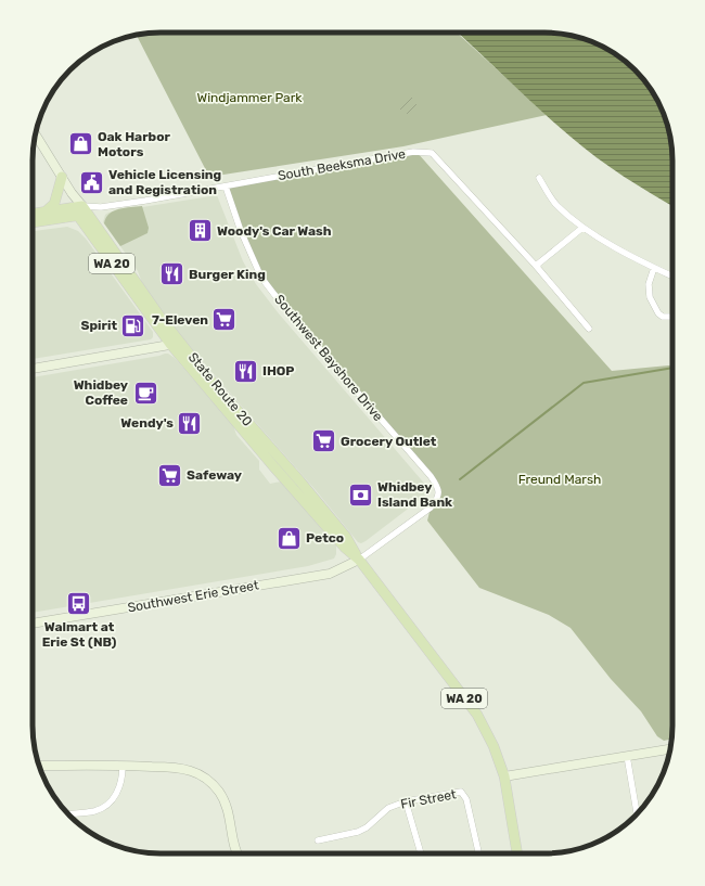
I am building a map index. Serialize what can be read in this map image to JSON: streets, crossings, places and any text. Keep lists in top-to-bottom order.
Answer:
{
  "streets": {
    "main road": ["WA 20", "State Route 20"],
    "street": [
      "South Beeksma Drive",
      "Southwest Bayshore Drive",
      "Southwest Erie Street",
      "Fir Street"
    ]
  },
  "crossings": [
    ["South Beeksma Drive", "WA 20"],
    ["South Beeksma Drive", "Southwest Bayshore Drive"],
    ["South Beeksma Drive", "State Route 20"],
    ["WA 20", "State Route 20"],
    ["Southwest Bayshore Drive", "State Route 20"],
    ["Southwest Bayshore Drive", "Southwest Erie Street"],
    ["State Route 20", "Southwest Erie Street"]
  ],
  "parks": ["Windjammer Park", "Freund Marsh"],
  "places": {
    "shop": ["Oak Harbor Motors", "Petco"],
    "public building": ["Vehicle Licensing and Registration"],
    "building": ["Woody's Car Wash"],
    "restaurant": ["Burger King", "IHOP", "Wendy's"],
    "supermarket": ["7-Eleven", "Grocery Outlet", "Safeway"],
    "fuel station": ["Spirit"],
    "cafe": ["Whidbey Coffee"],
    "bank": ["Whidbey Island Bank"],
    "bus stop": ["Walmart at Erie St (NB)"]
  }
}
